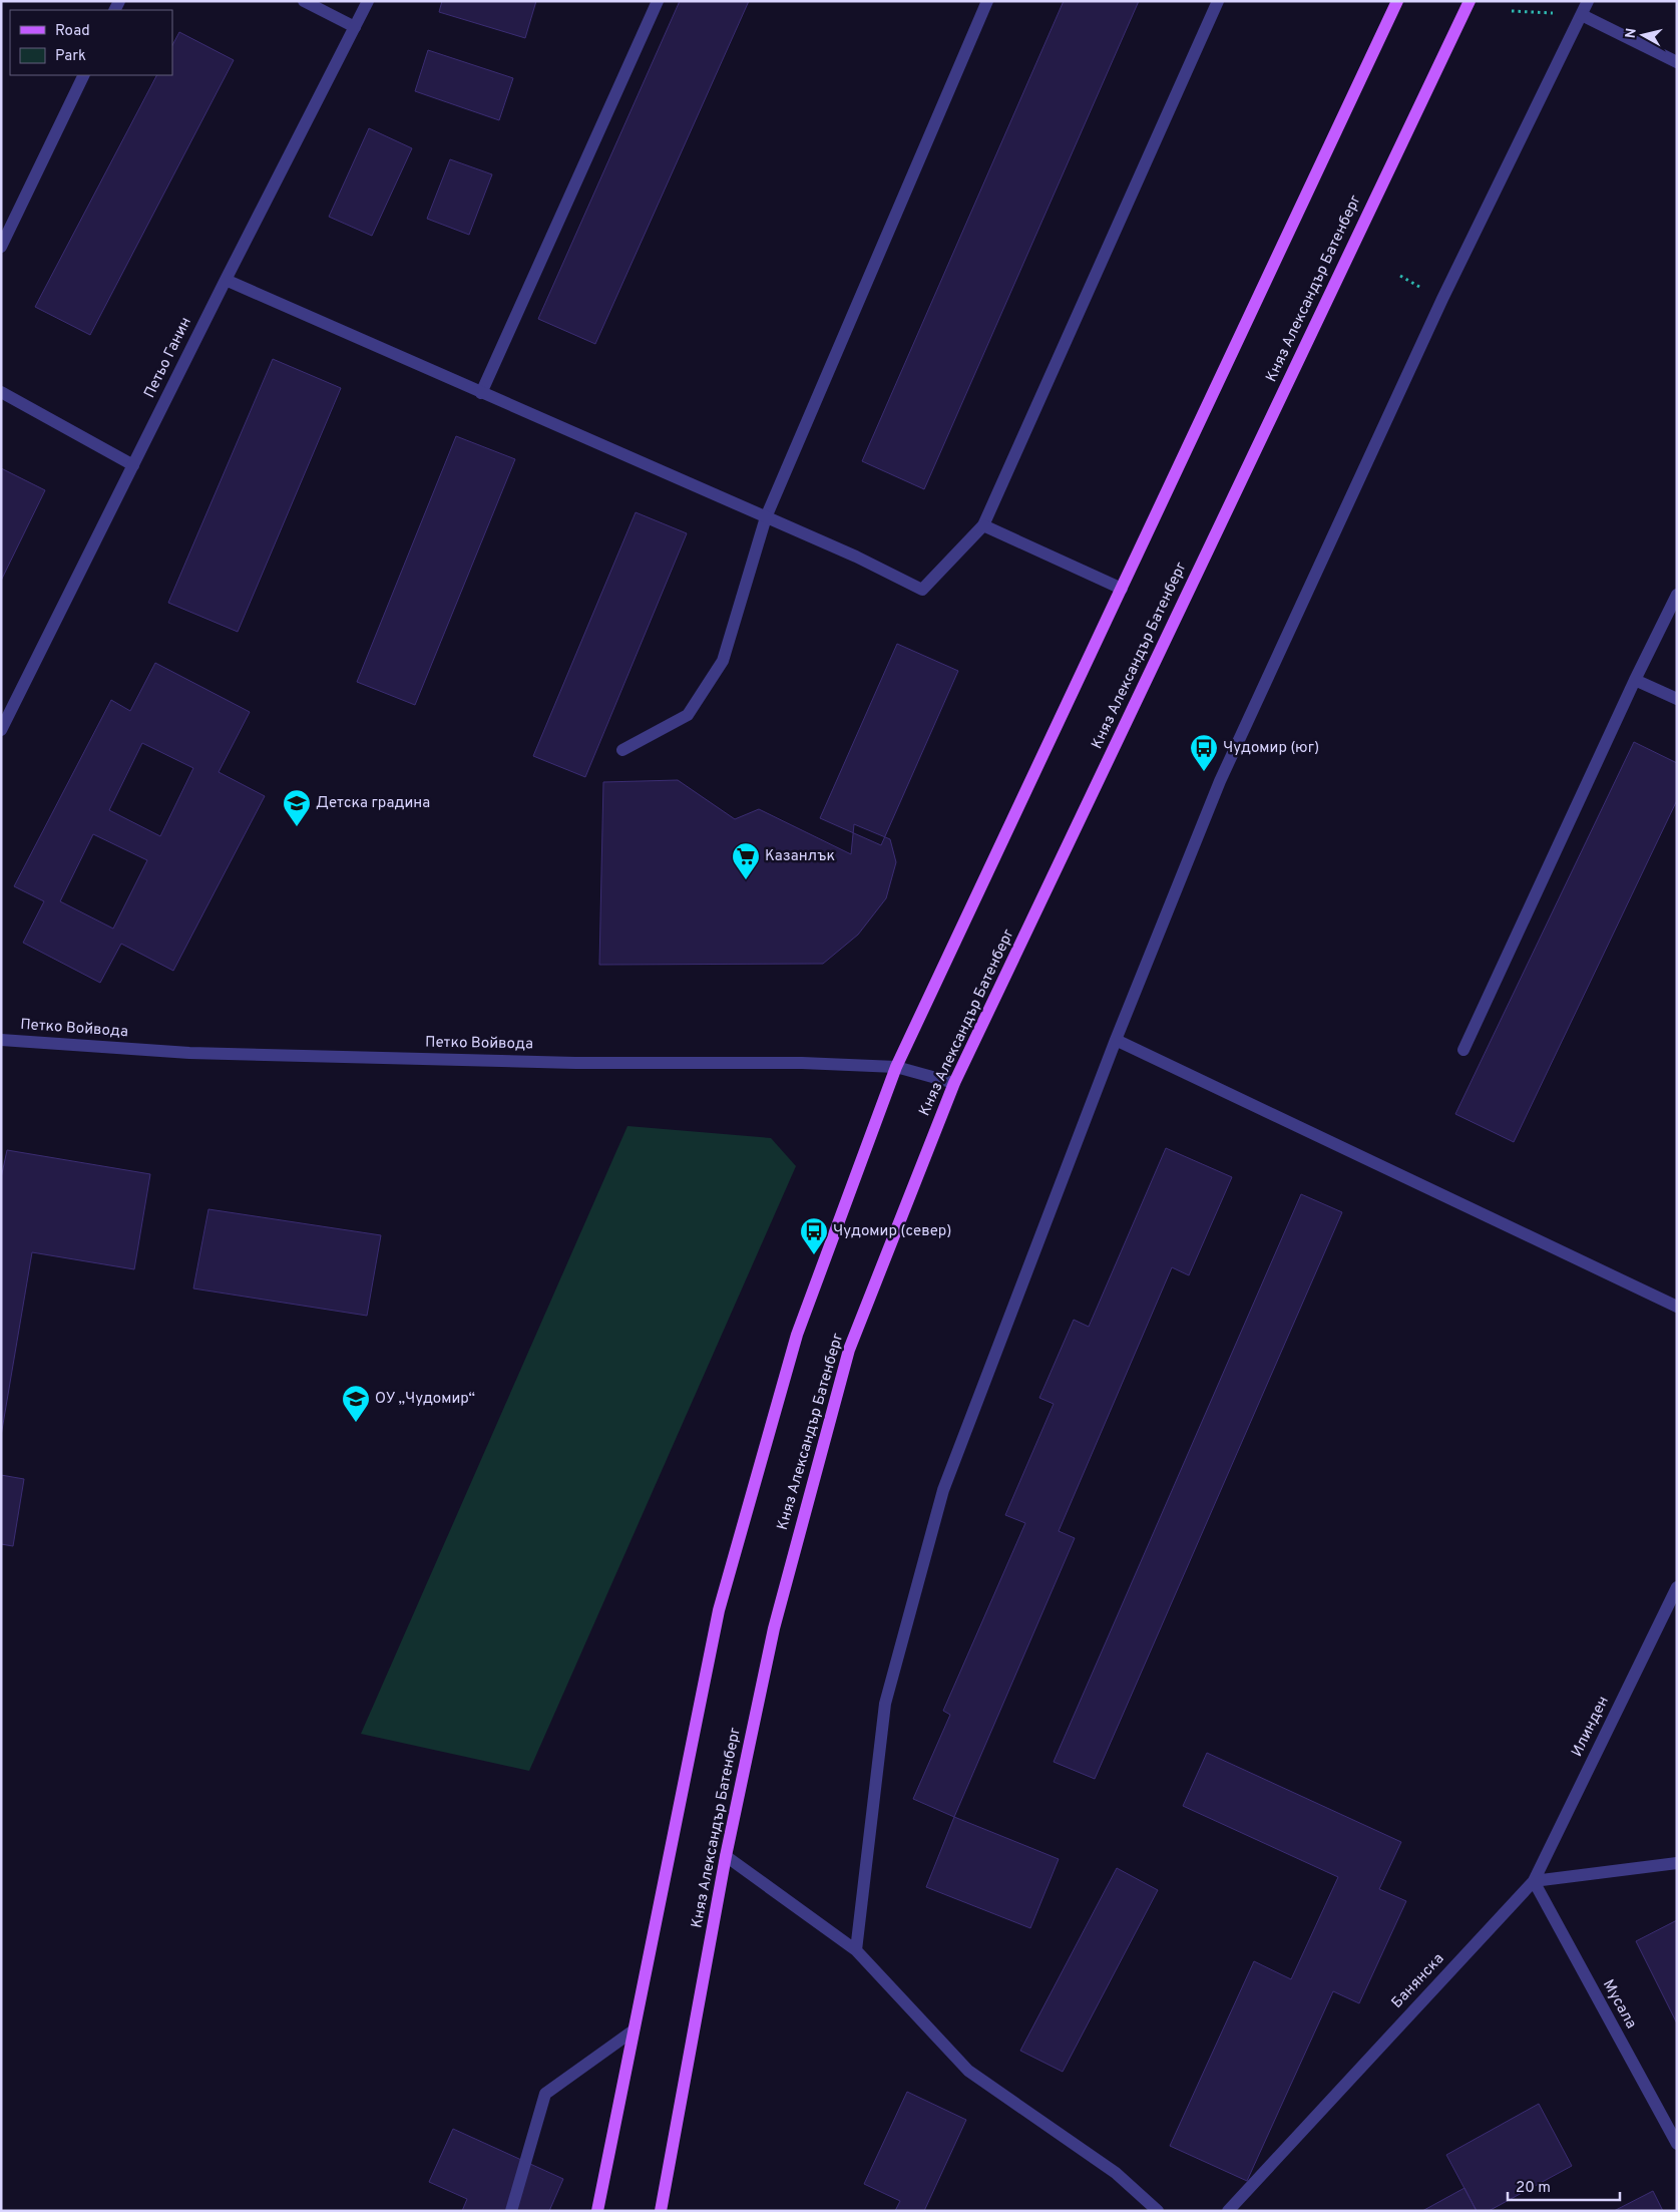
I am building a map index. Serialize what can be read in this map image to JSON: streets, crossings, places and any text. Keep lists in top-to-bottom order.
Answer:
{
  "streets": {
    "main road": ["Княз Александър Батенберг"],
    "street": [
      "Петьо Ганин",
      "Петко Войвода",
      "Илинден",
      "Банянска",
      "Мусала"
    ]
  },
  "crossings": [
    ["Княз Александър Батенберг", "Петко Войвода"],
    ["Илинден", "Банянска"],
    ["Илинден", "Мусала"],
    ["Банянска", "Мусала"]
  ],
  "places": {
    "bus stop": ["Чудомир (юг)", "Чудомир (север)"],
    "school or university": ["Детска градина", "ОУ „Чудомир“"],
    "supermarket": ["Казанлък"]
  },
  "legend": ["Road", "Park"],
  "scale_bar": "20 m",
  "north": "left"
}
